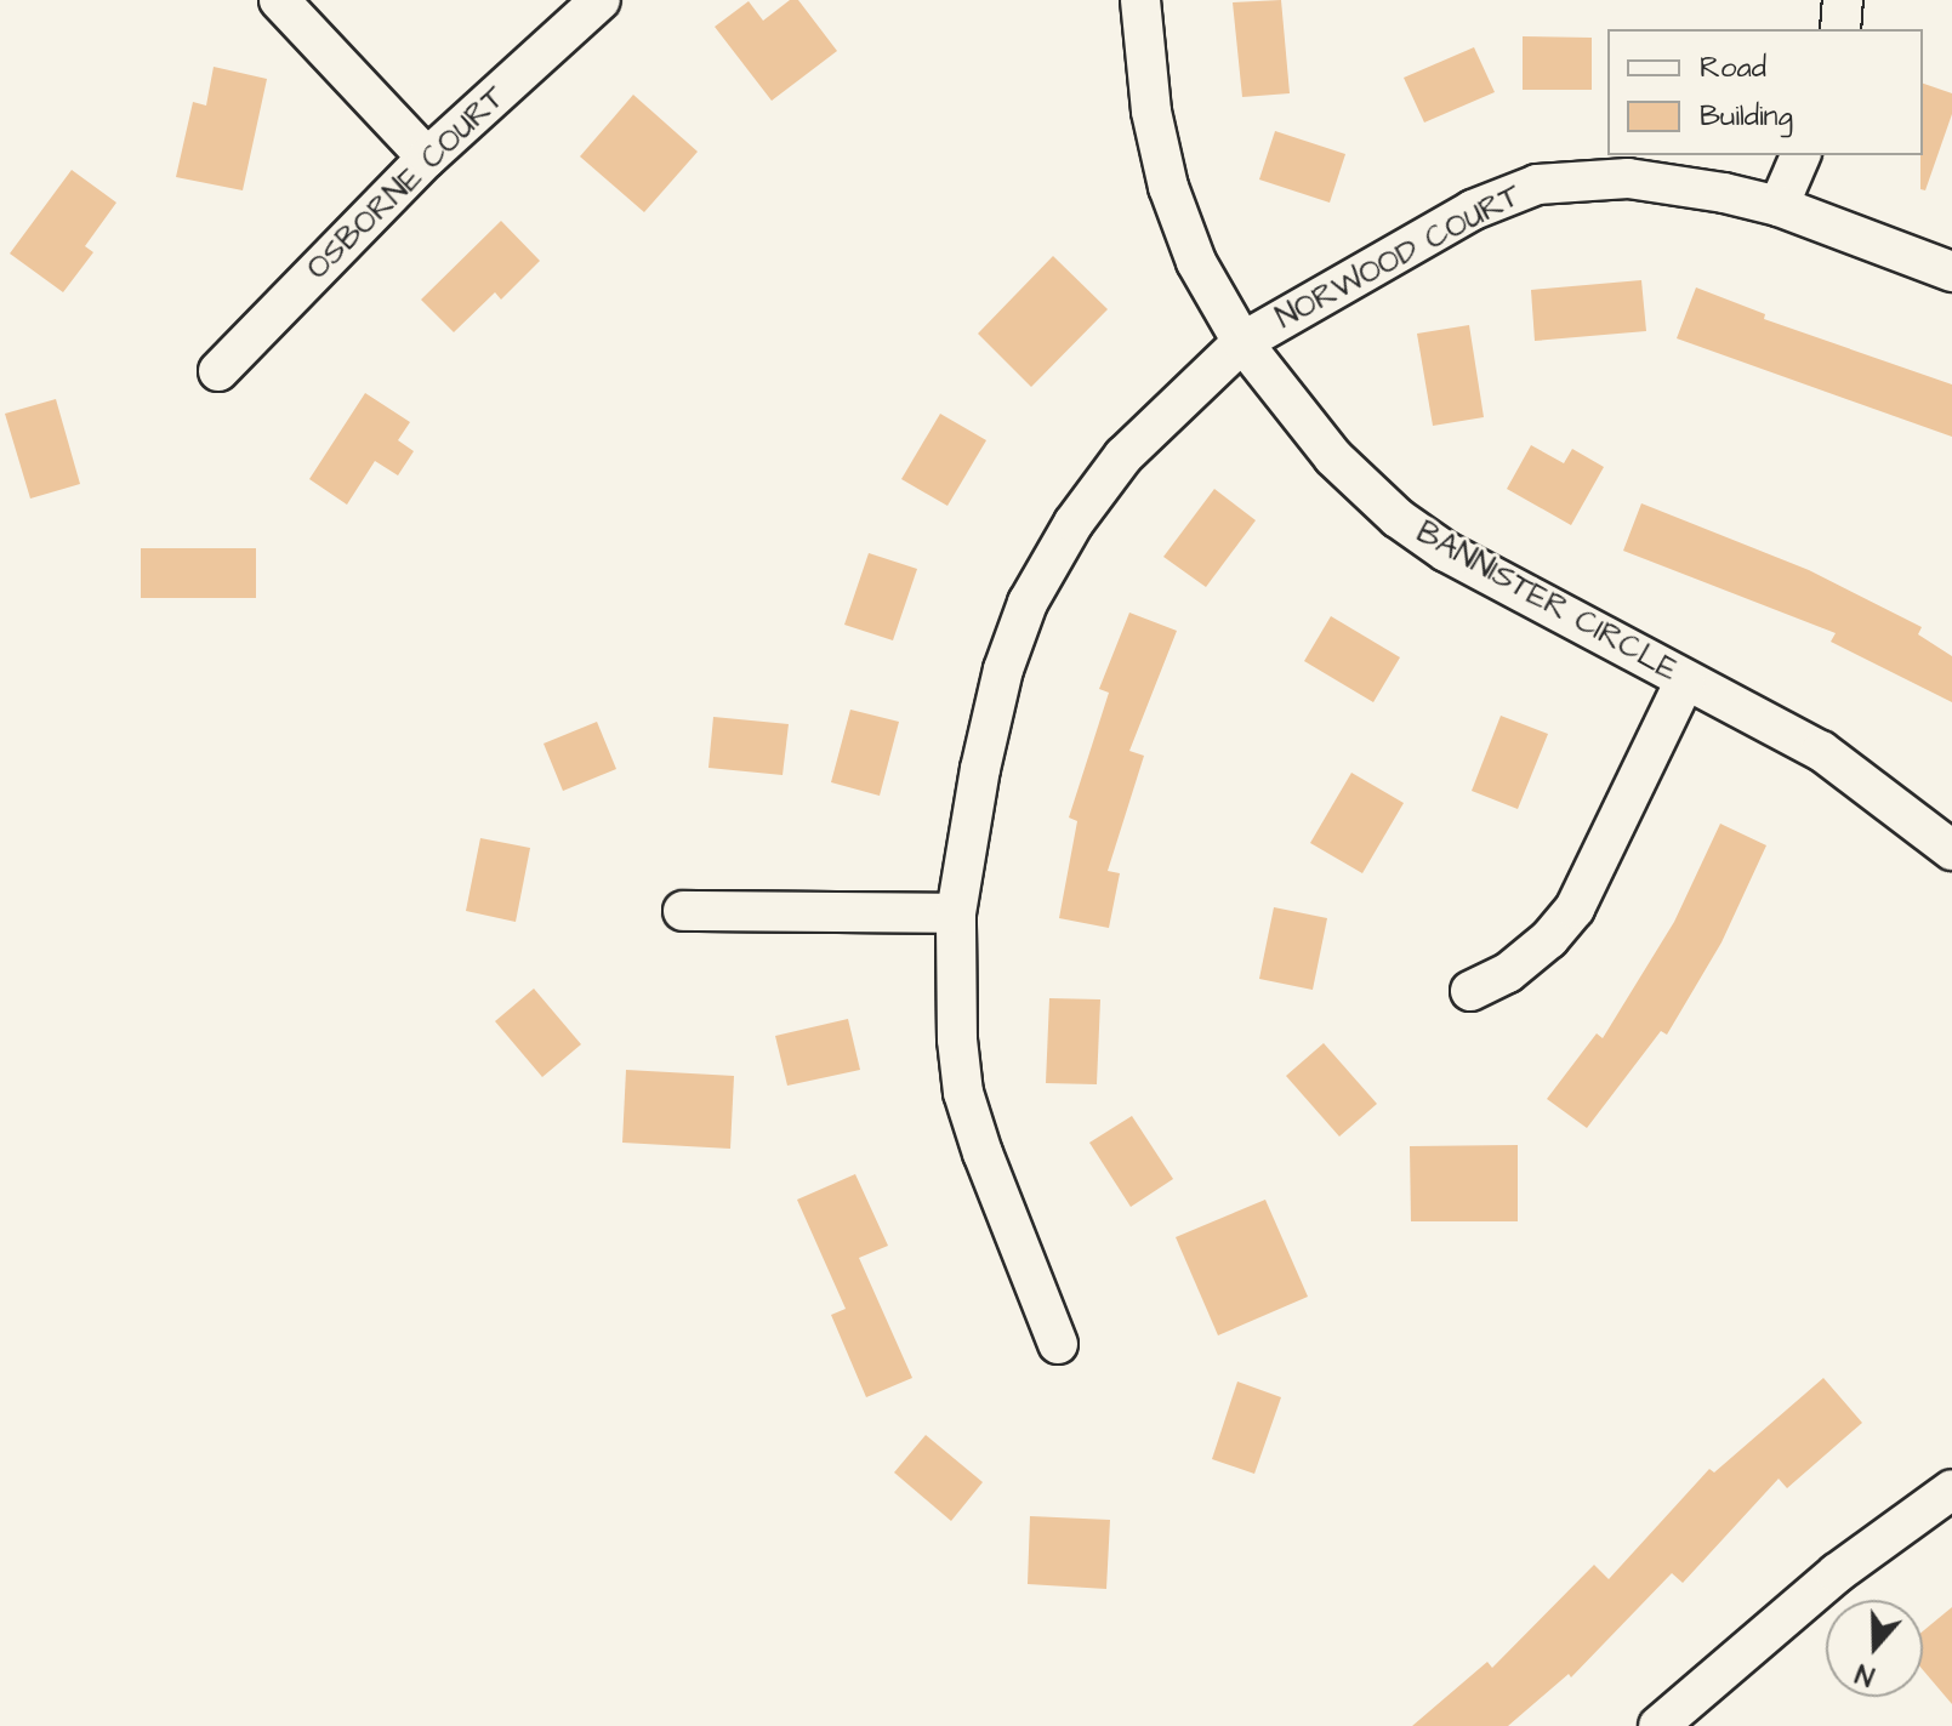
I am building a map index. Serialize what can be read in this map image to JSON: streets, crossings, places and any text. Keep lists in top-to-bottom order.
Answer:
{
  "streets": {
    "street": ["OSBORNE COURT", "NORWOOD COURT", "BANNISTER CIRCLE"]
  },
  "crossings": [
    ["NORWOOD COURT", "BANNISTER CIRCLE"]
  ],
  "legend": ["Road", "Building"],
  "north": "bottom"
}
